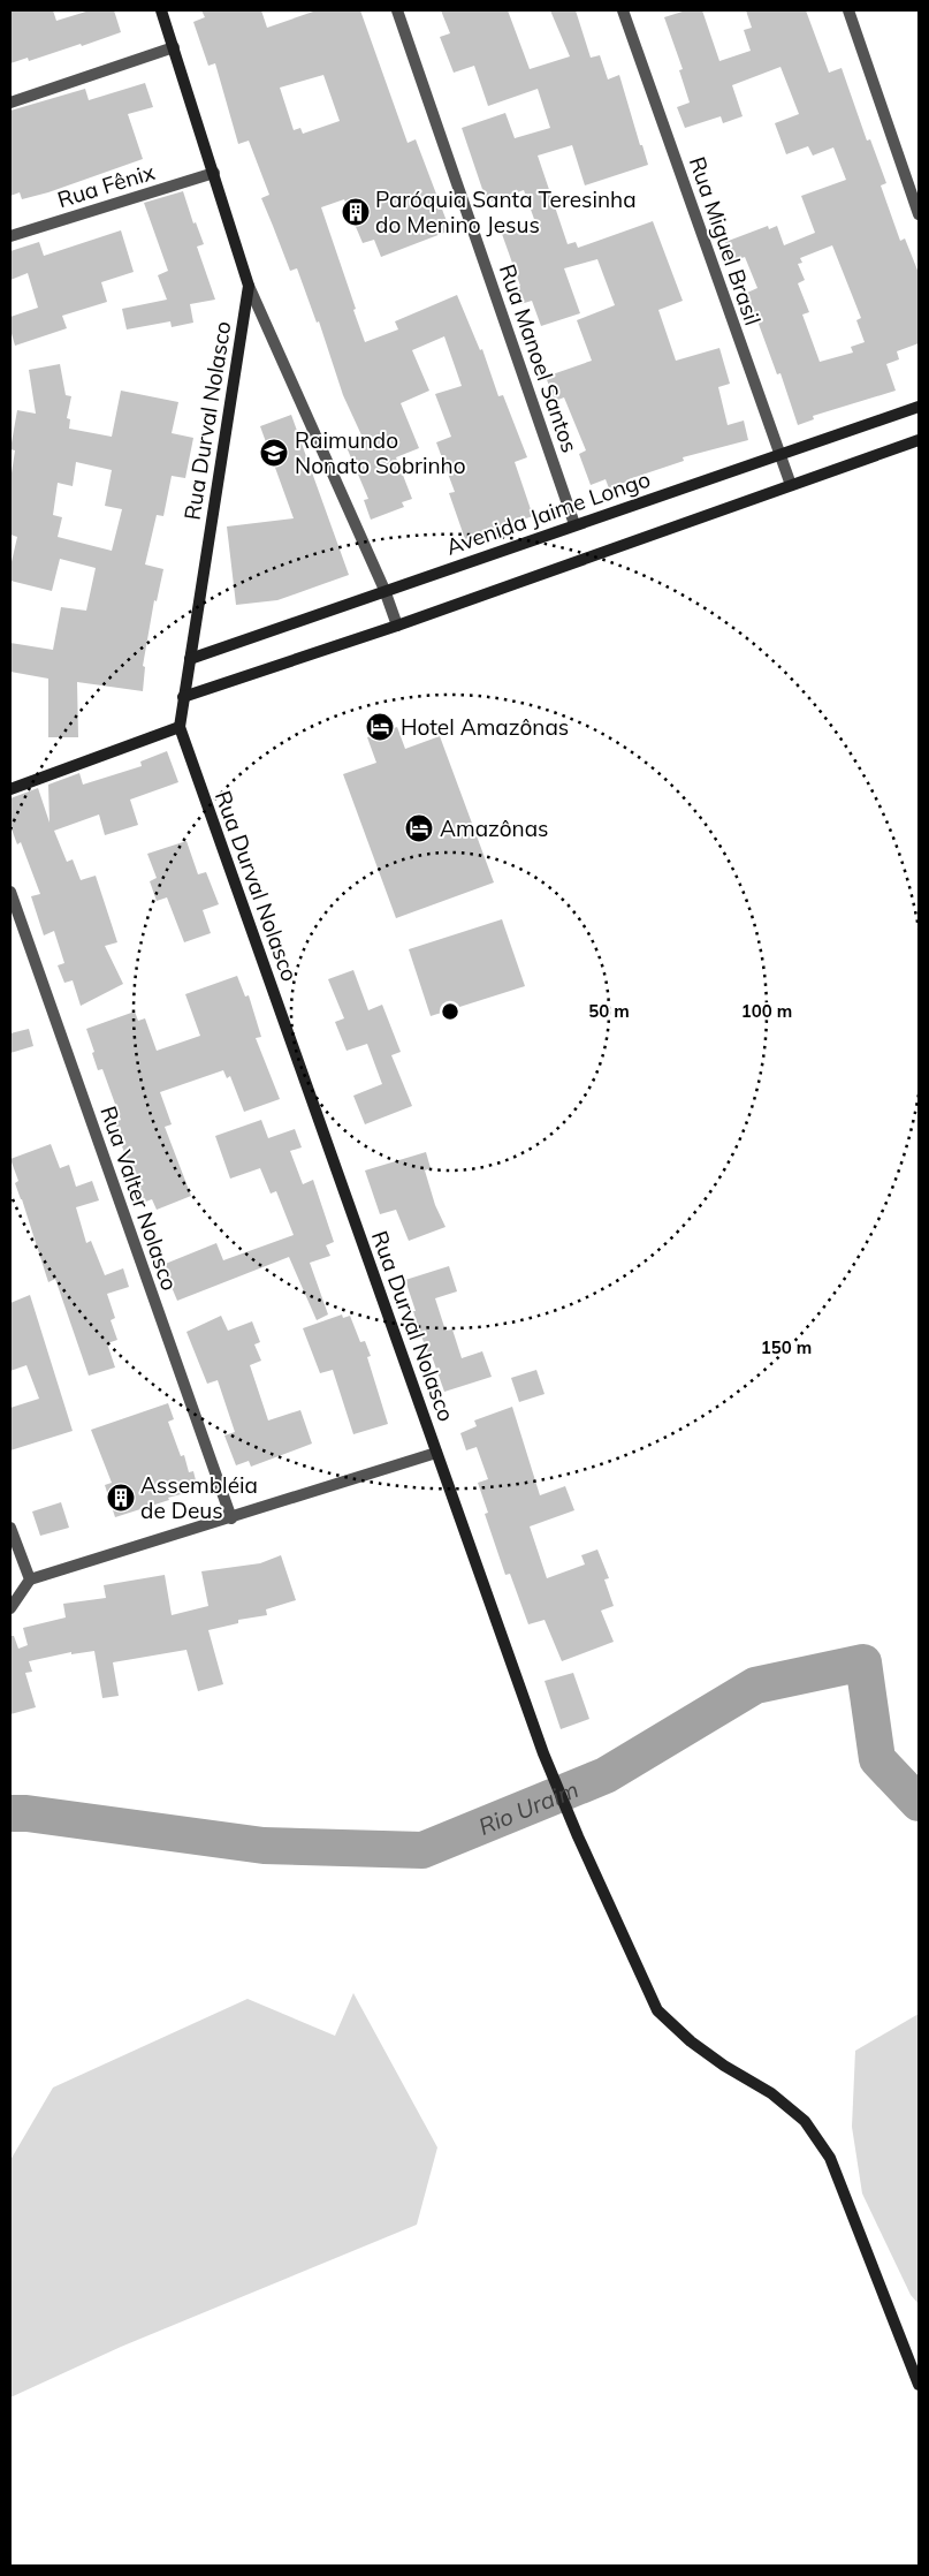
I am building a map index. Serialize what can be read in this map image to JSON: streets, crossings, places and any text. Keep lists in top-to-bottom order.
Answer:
{
  "streets": {
    "street": [
      "Rua Fênix",
      "Rua Miguel Brasil",
      "Rua Manoel Santos",
      "Rua Durval Nolasco",
      "Avenida Jaime Longo",
      "Rua Valter Nolasco"
    ]
  },
  "crossings": [
    ["Rua Fênix", "Rua Durval Nolasco"],
    ["Rua Miguel Brasil", "Avenida Jaime Longo"],
    ["Rua Manoel Santos", "Avenida Jaime Longo"],
    ["Rua Durval Nolasco", "Avenida Jaime Longo"]
  ],
  "water": ["Rio Uraim"],
  "places": {
    "building": ["Paróquia Santa Teresinha do Menino Jesus", "Assembléia de Deus"],
    "school or university": ["Raimundo Nonato Sobrinho"],
    "hotel": ["Hotel Amazônas", "Amazônas"]
  },
  "rings": ["50 m", "100 m", "150 m"]
}
